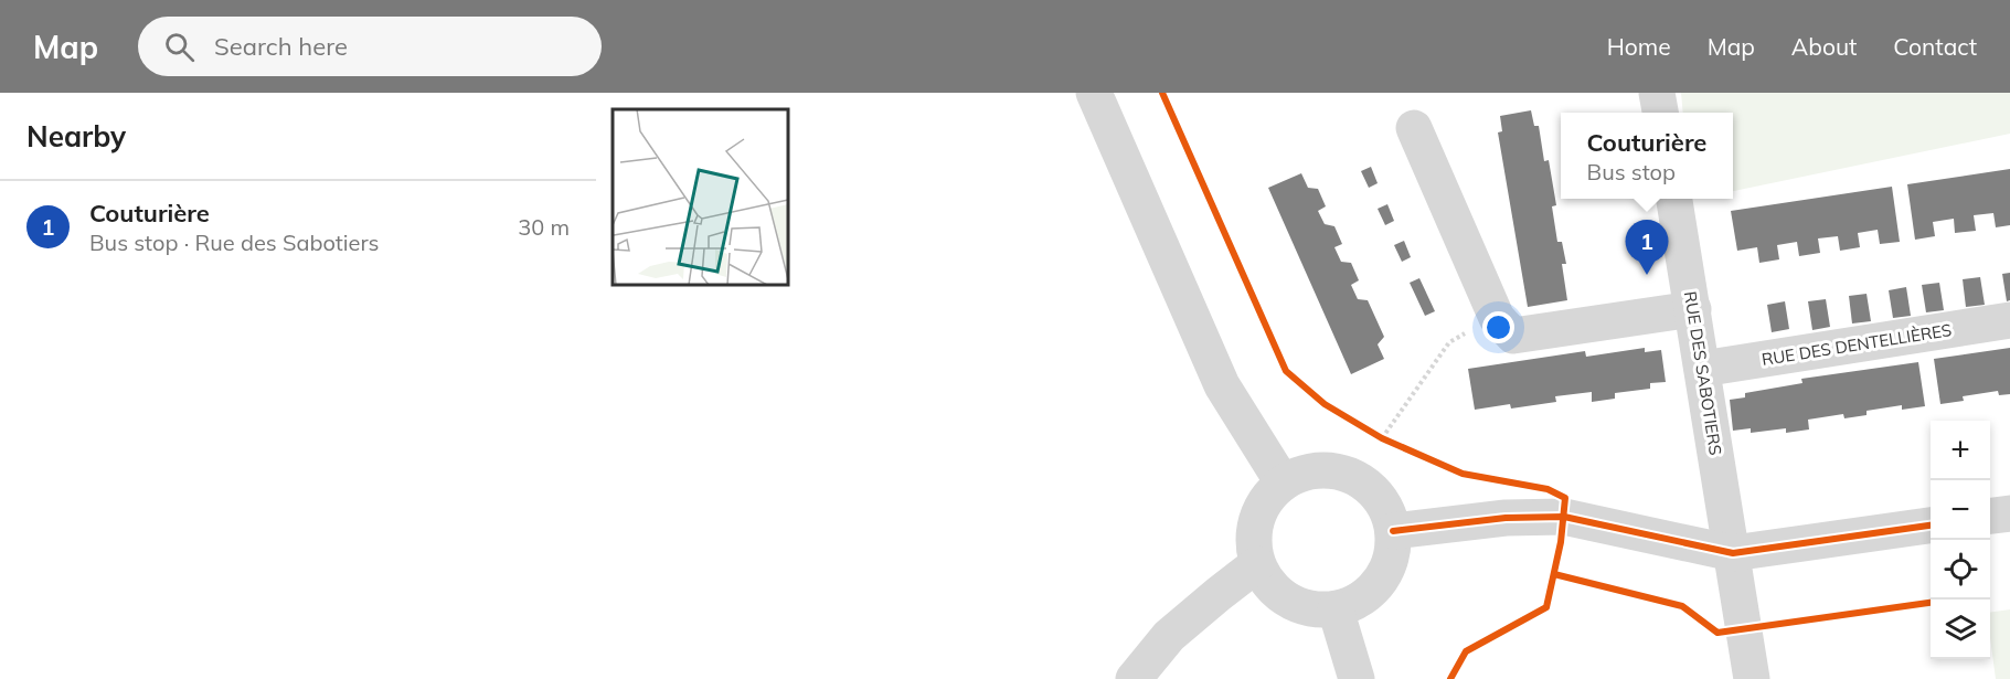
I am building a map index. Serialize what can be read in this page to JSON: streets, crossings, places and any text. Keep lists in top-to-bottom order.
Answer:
{
  "streets": {
    "street": ["RUE DES DENTELLIÈRES", "RUE DES SABOTIERS"]
  },
  "crossings": [
    ["RUE DES DENTELLIÈRES", "RUE DES SABOTIERS"]
  ],
  "page": {
    "header": "Map",
    "search": "Search here",
    "nav": [
      "Home",
      "Map",
      "About",
      "Contact"
    ],
    "heading": "Nearby",
    "popup": ["Couturière", "Bus stop"],
    "list": [
      {
        "mark": "1",
        "name": "Couturière",
        "note": "Bus stop · Rue des Sabotiers",
        "value": "30 m"
      }
    ],
    "pins": "1",
    "map_buttons": ["+", "−"]
  }
}
